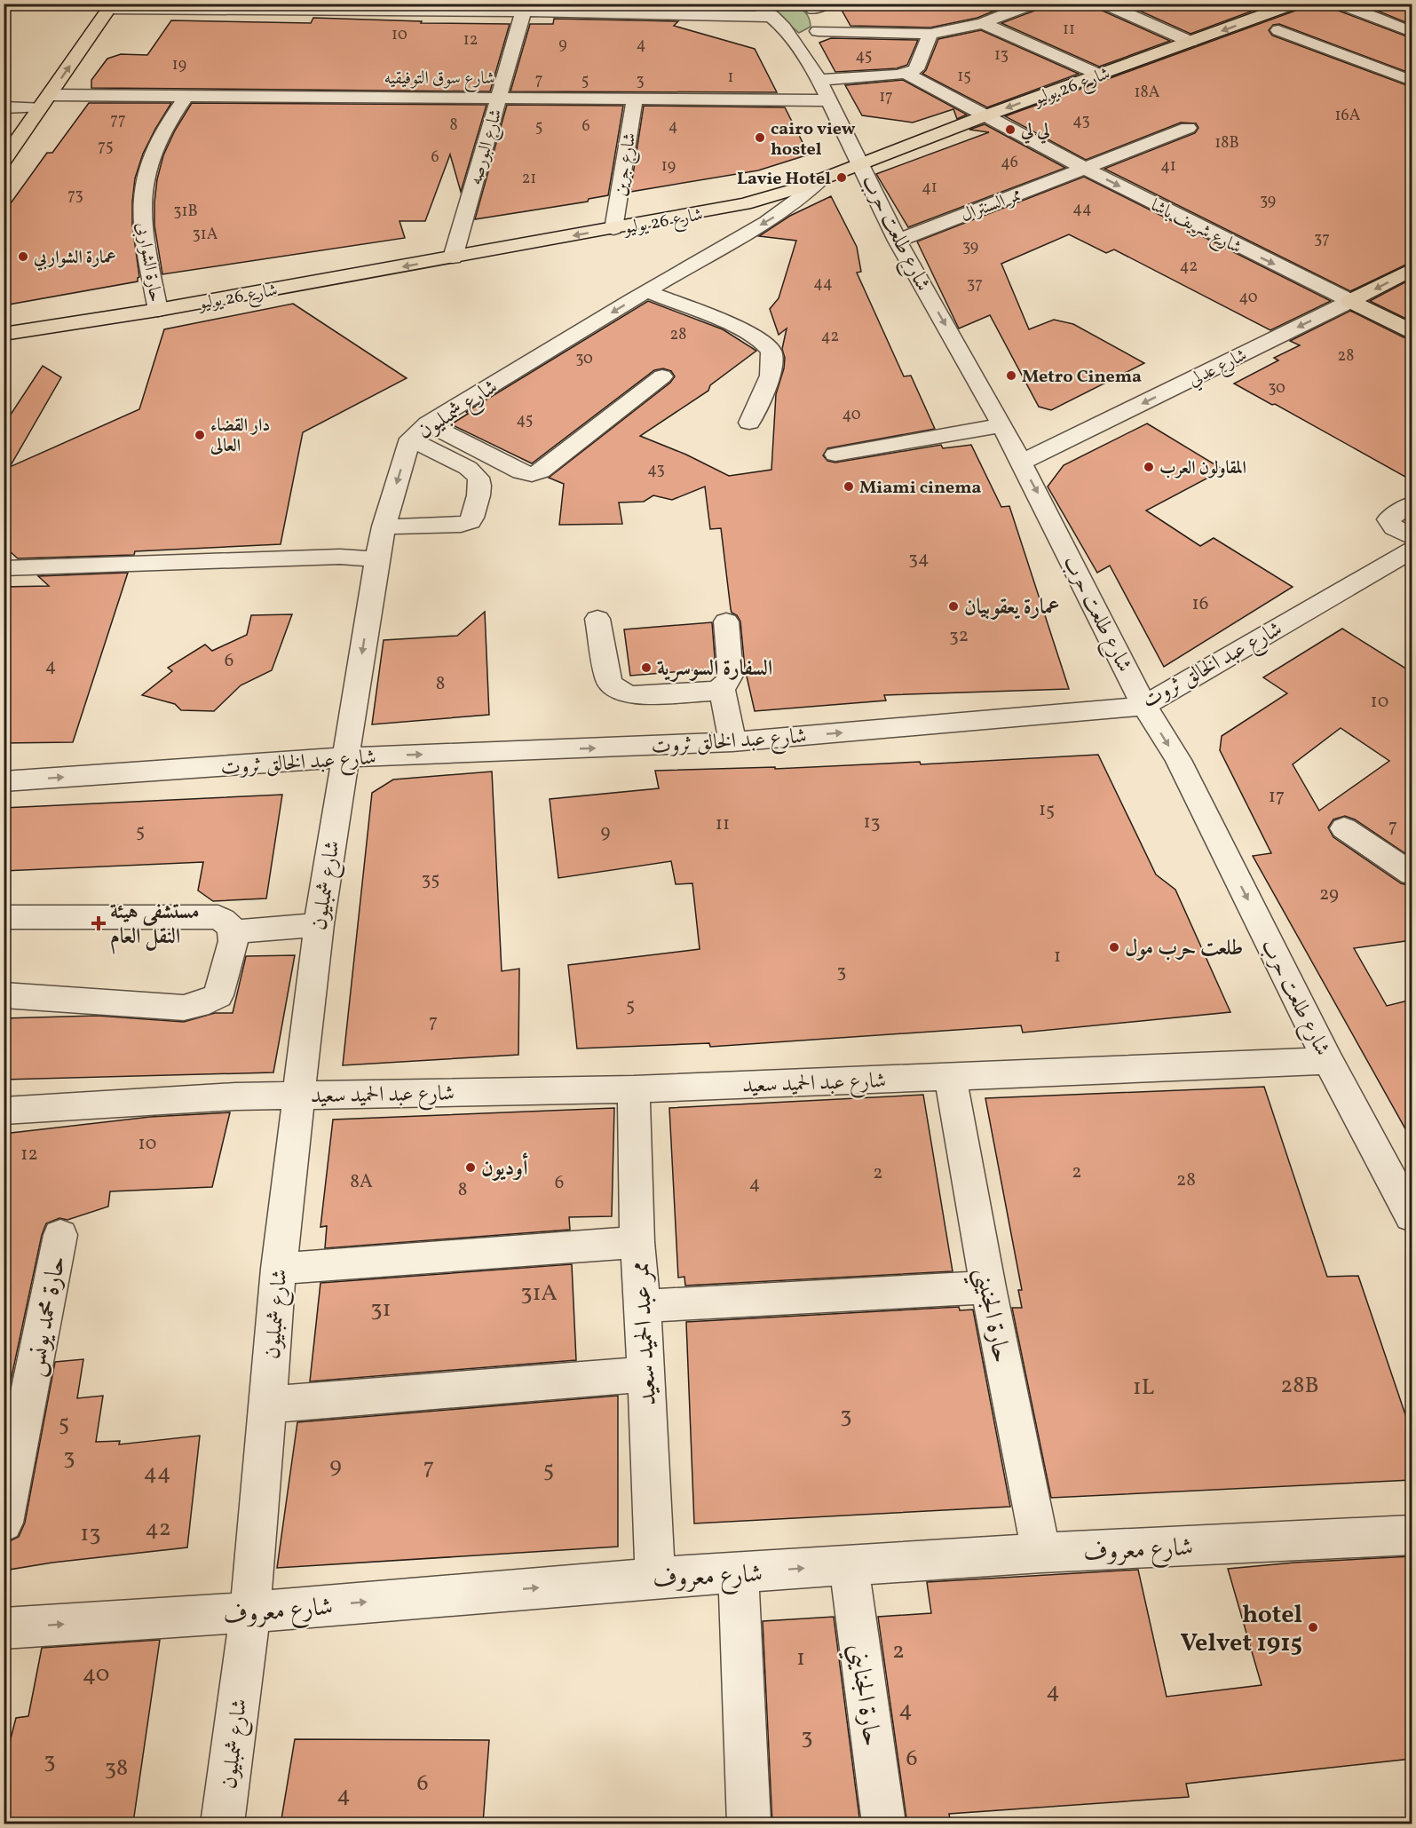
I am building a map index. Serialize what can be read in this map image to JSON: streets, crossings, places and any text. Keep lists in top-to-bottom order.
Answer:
{
  "streets": {
    "main road": ["شارع 26 يوليو", "شارع شريف باشا", "شارع عدلي"],
    "street": [
      "شارع سوق التوفيقيه",
      "شارع البورصه",
      "شارع جرين",
      "ممر السنترال",
      "شارع طلعت حرب",
      "حارة الشواربى",
      "شارع شمبليون",
      "شارع عبد الخالق ثروت",
      "شارع عبد الحميد سعيد",
      "حارة الجنيني",
      "حارة محمد يونس",
      "ممر عبد الحميد سعيد",
      "شارع معروف",
      "حارة الجنايني"
    ]
  },
  "crossings": [
    ["شارع سوق التوفيقيه", "شارع البورصه"],
    ["شارع سوق التوفيقيه", "شارع جرين"],
    ["شارع سوق التوفيقيه", "شارع شريف باشا"],
    ["شارع سوق التوفيقيه", "شارع طلعت حرب"],
    ["شارع سوق التوفيقيه", "حارة الشواربى"],
    ["شارع 26 يوليو", "شارع البورصه"],
    ["شارع 26 يوليو", "شارع جرين"],
    ["شارع 26 يوليو", "شارع شريف باشا"],
    ["شارع 26 يوليو", "شارع طلعت حرب"],
    ["شارع 26 يوليو", "حارة الشواربى"],
    ["شارع 26 يوليو", "شارع شمبليون"],
    ["ممر السنترال", "شارع شريف باشا"],
    ["ممر السنترال", "شارع طلعت حرب"],
    ["شارع شريف باشا", "شارع عدلي"],
    ["شارع طلعت حرب", "شارع عدلي"],
    ["شارع طلعت حرب", "شارع عبد الخالق ثروت"],
    ["شارع طلعت حرب", "شارع عبد الحميد سعيد"],
    ["شارع شمبليون", "شارع عبد الخالق ثروت"],
    ["شارع شمبليون", "شارع عبد الحميد سعيد"],
    ["شارع شمبليون", "شارع معروف"],
    ["شارع عبد الحميد سعيد", "حارة الجنيني"],
    ["شارع عبد الحميد سعيد", "ممر عبد الحميد سعيد"],
    ["حارة الجنيني", "شارع معروف"],
    ["ممر عبد الحميد سعيد", "شارع معروف"],
    ["شارع معروف", "حارة الجنايني"]
  ],
  "one_way": [
    "شارع 26 يوليو",
    "شارع طلعت حرب",
    "شارع عدلي",
    "شارع شمبليون"
  ],
  "places": {
    "other": [
      "لي لي",
      "cairo view hostel",
      "Lavie Hotel",
      "عمارة الشواربي",
      "Metro Cinema",
      "دار القضاء العالى",
      "المقاولون العرب",
      "Miami cinema",
      "عمارة يعقوبيان",
      "السفارة السوسرية",
      "طلعت حرب مول",
      "أوديون",
      "hotel Velvet 1915"
    ],
    "health": ["مستشفى هيئة النقل العام"]
  },
  "house_numbers": [
    "11",
    "10",
    "12",
    "9",
    "4",
    "13",
    "45",
    "19",
    "15",
    "1",
    "7",
    "5",
    "3",
    "18A",
    "17",
    "16A",
    "77",
    "43",
    "8",
    "6",
    "4",
    "5",
    "18B",
    "75",
    "6",
    "46",
    "19",
    "41",
    "21",
    "41",
    "73",
    "39",
    "44",
    "31B",
    "31A",
    "37",
    "39",
    "42",
    "44",
    "37",
    "40",
    "28",
    "42",
    "28",
    "30",
    "30",
    "40",
    "45",
    "43",
    "34",
    "16",
    "32",
    "6",
    "4",
    "8",
    "10",
    "17",
    "15",
    "13",
    "11",
    "7",
    "5",
    "9",
    "35",
    "29",
    "1",
    "3",
    "5",
    "7",
    "10",
    "12",
    "2",
    "2",
    "28",
    "8A",
    "6",
    "4",
    "8",
    "31A",
    "31",
    "28B",
    "1L",
    "3",
    "5",
    "3",
    "9",
    "7",
    "5",
    "44",
    "42",
    "13",
    "2",
    "1",
    "40",
    "4",
    "4",
    "3",
    "6",
    "3",
    "38",
    "6",
    "4"
  ]
}
